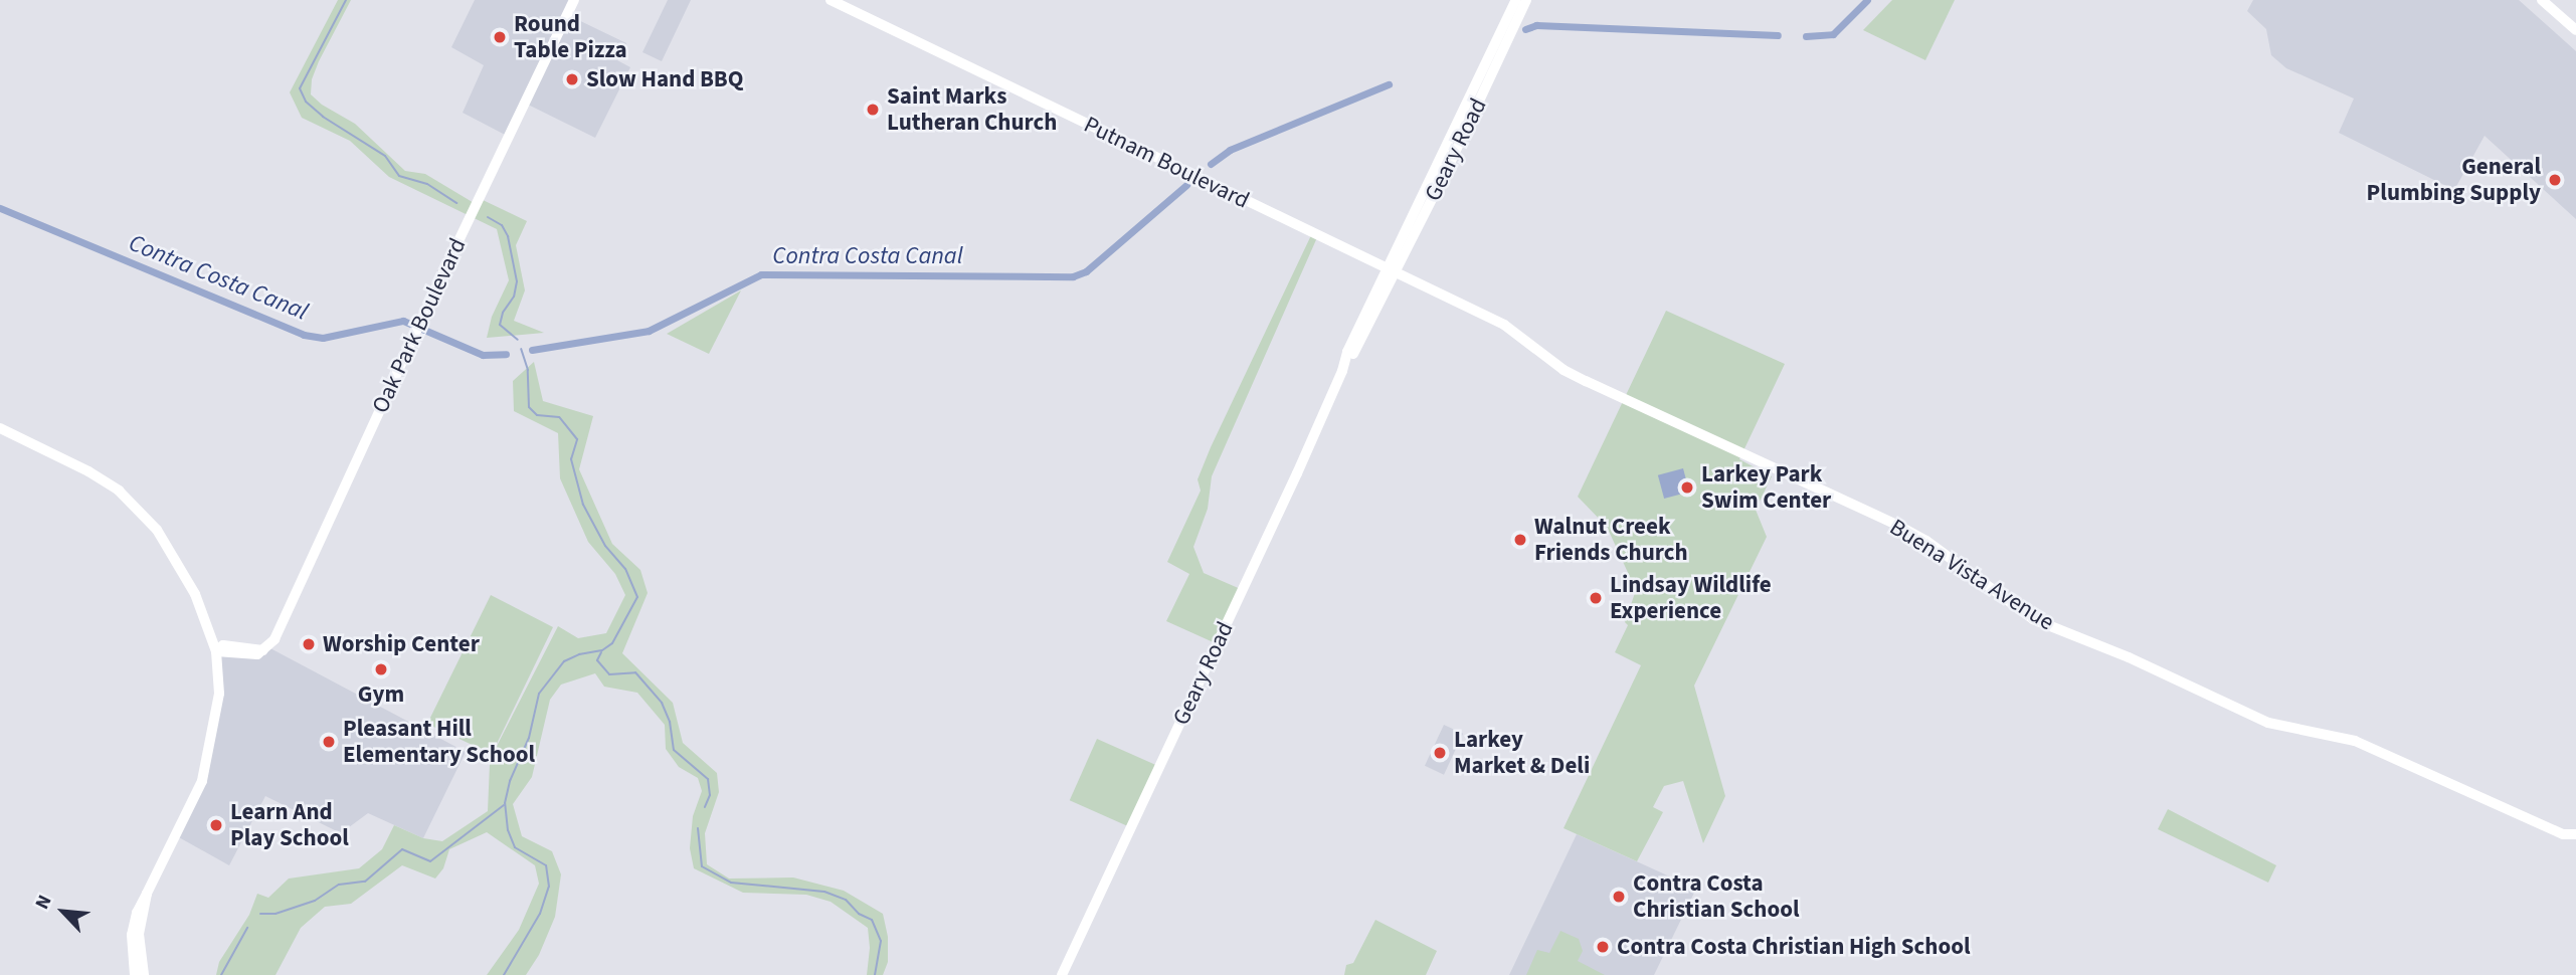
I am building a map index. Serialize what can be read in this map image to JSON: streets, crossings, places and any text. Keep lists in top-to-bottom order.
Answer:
{
  "streets": {
    "street": [
      "Geary Road",
      "Putnam Boulevard",
      "Oak Park Boulevard",
      "Buena Vista Avenue"
    ]
  },
  "crossings": [
    ["Geary Road", "Putnam Boulevard"],
    ["Geary Road", "Buena Vista Avenue"],
    ["Putnam Boulevard", "Buena Vista Avenue"]
  ],
  "water": ["Contra Costa Canal"],
  "places": [
    "Round Table Pizza",
    "Slow Hand BBQ",
    "Saint Marks Lutheran Church",
    "General Plumbing Supply",
    "Larkey Park Swim Center",
    "Walnut Creek Friends Church",
    "Lindsay Wildlife Experience",
    "Worship Center",
    "Gym",
    "Pleasant Hill Elementary School",
    "Larkey Market & Deli",
    "Learn And Play School",
    "Contra Costa Christian School",
    "Contra Costa Christian High School"
  ],
  "north": "top left"
}
